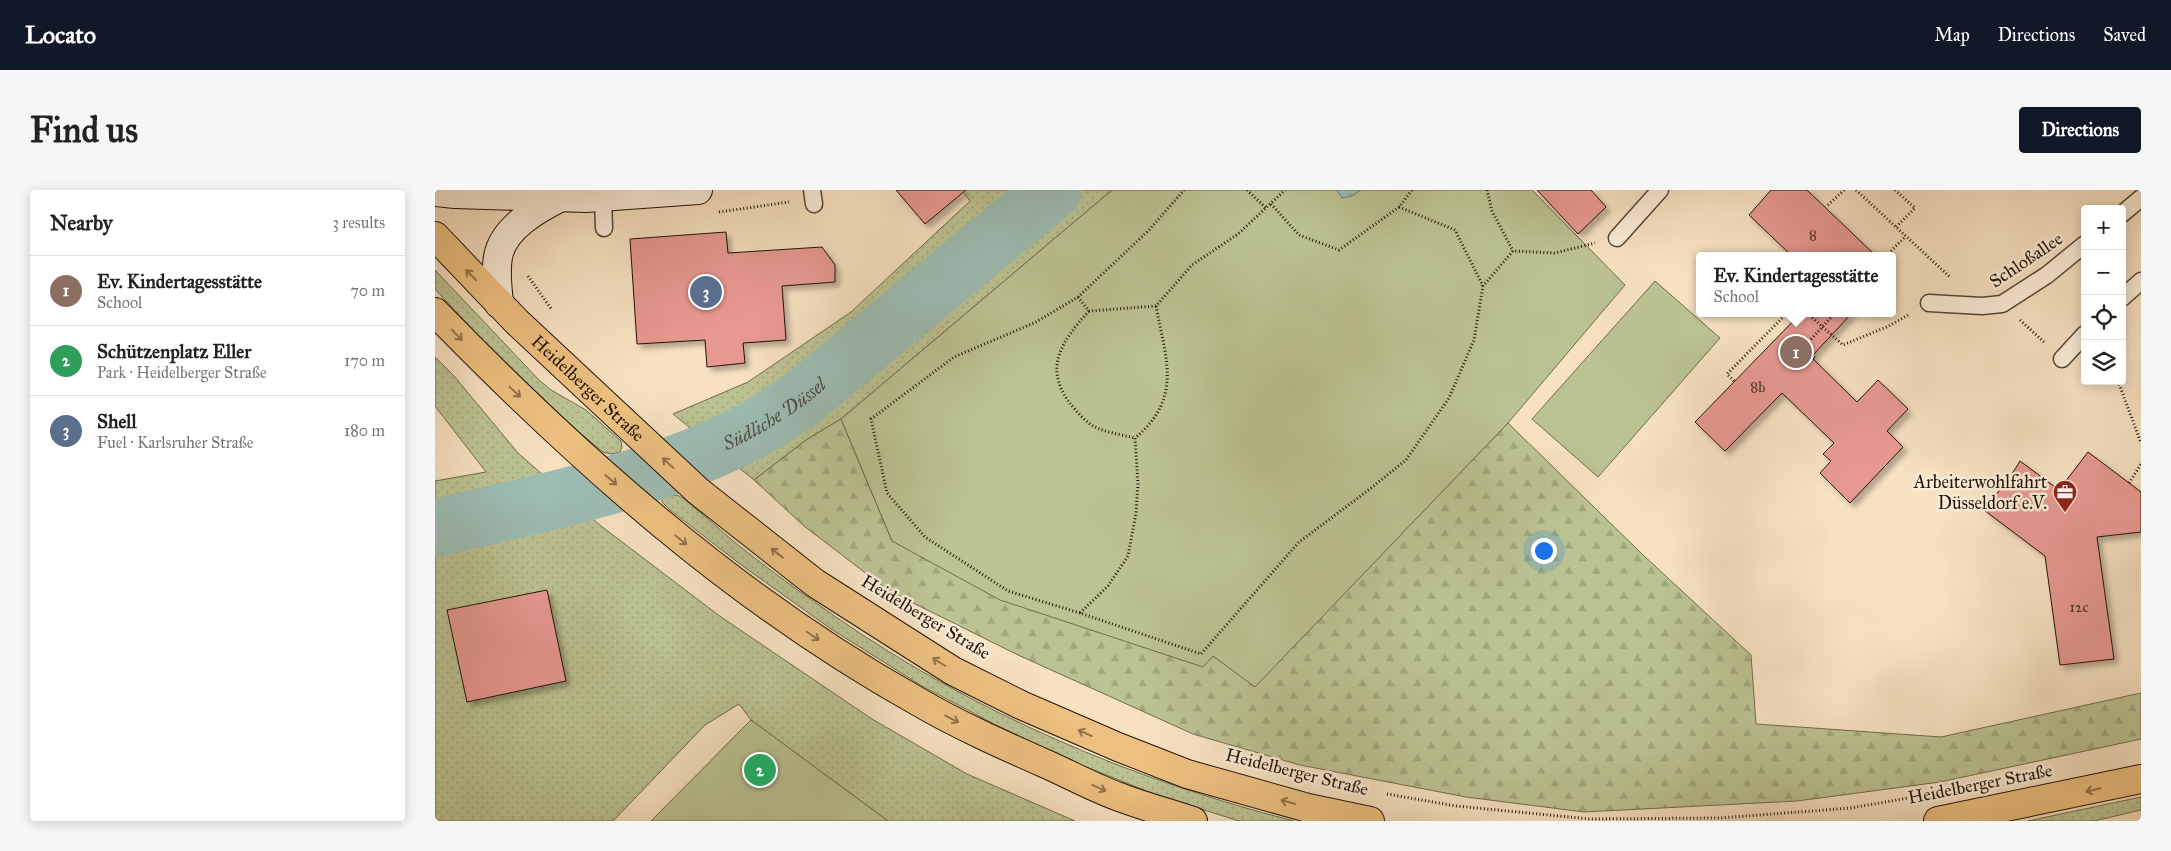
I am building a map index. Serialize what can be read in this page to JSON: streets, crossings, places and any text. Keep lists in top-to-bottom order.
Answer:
{
  "streets": {
    "main road": ["Heidelberger Straße"],
    "lane": ["Schloßallee"]
  },
  "water": ["Südliche Düssel"],
  "places": {
    "office": ["Arbeiterwohlfahrt Düsseldorf e.V."]
  },
  "house_numbers": ["8", "8b", "12c"],
  "page": {
    "header": "Locato",
    "nav": ["Map", "Directions", "Saved"],
    "buttons": "Directions",
    "title": "Find us",
    "heading": ["Nearby", "3 results"],
    "map_buttons": ["+", "−"],
    "popup": ["Ev. Kindertagesstätte", "School"],
    "list": [
      {
        "mark": "1",
        "name": "Ev. Kindertagesstätte",
        "note": "School",
        "value": "70 m"
      },
      {
        "mark": "2",
        "name": "Schützenplatz Eller",
        "note": "Park · Heidelberger Straße",
        "value": "170 m"
      },
      {
        "mark": "3",
        "name": "Shell",
        "note": "Fuel · Karlsruher Straße",
        "value": "180 m"
      }
    ],
    "pins": ["3", "1", "2"]
  }
}
